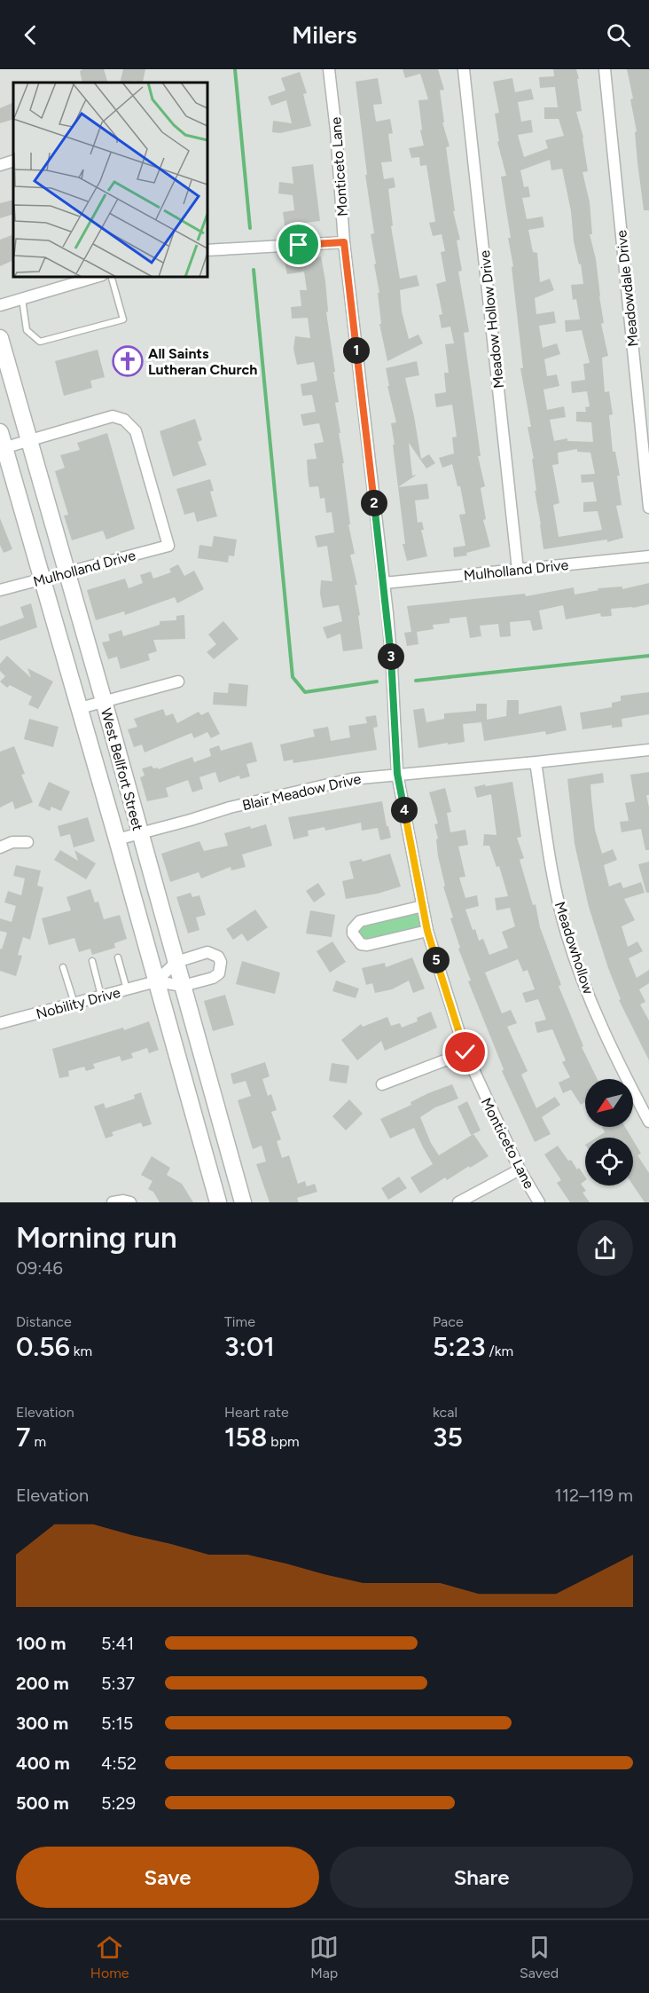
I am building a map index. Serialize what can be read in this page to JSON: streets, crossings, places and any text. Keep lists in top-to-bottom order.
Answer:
{
  "streets": {
    "main road": ["West Bellfort Street"],
    "street": [
      "Monticeto Lane",
      "Meadowdale Drive",
      "Meadow Hollow Drive",
      "Mulholland Drive",
      "Blair Meadow Drive",
      "Meadowhollow",
      "Nobility Drive"
    ]
  },
  "crossings": [
    ["Monticeto Lane", "Mulholland Drive"],
    ["Monticeto Lane", "Blair Meadow Drive"],
    ["Meadow Hollow Drive", "Mulholland Drive"],
    ["Mulholland Drive", "West Bellfort Street"],
    ["West Bellfort Street", "Blair Meadow Drive"],
    ["West Bellfort Street", "Nobility Drive"],
    ["Blair Meadow Drive", "Meadowhollow"]
  ],
  "places": {
    "church": ["All Saints Lutheran Church"]
  },
  "north": "bottom left",
  "page": {
    "header": "Milers",
    "pins": [
      "1",
      "2",
      "3",
      "4",
      "5"
    ],
    "heading": ["Morning run", "09:46"],
    "stats": [
      ["Distance", "0.56 km"],
      ["Time", "3:01"],
      ["Pace", "5:23 /km"],
      ["Elevation", "7 m"],
      ["Heart rate", "158 bpm"],
      ["kcal", "35"]
    ],
    "chart": ["Elevation", "112–119 m"],
    "list": [
      {
        "name": "100 m",
        "note": "5:41"
      },
      {
        "name": "200 m",
        "note": "5:37"
      },
      {
        "name": "300 m",
        "note": "5:15"
      },
      {
        "name": "400 m",
        "note": "4:52"
      },
      {
        "name": "500 m",
        "note": "5:29"
      }
    ],
    "buttons": ["Save", "Share"],
    "tabs": ["Home", "Map", "Saved"]
  }
}
